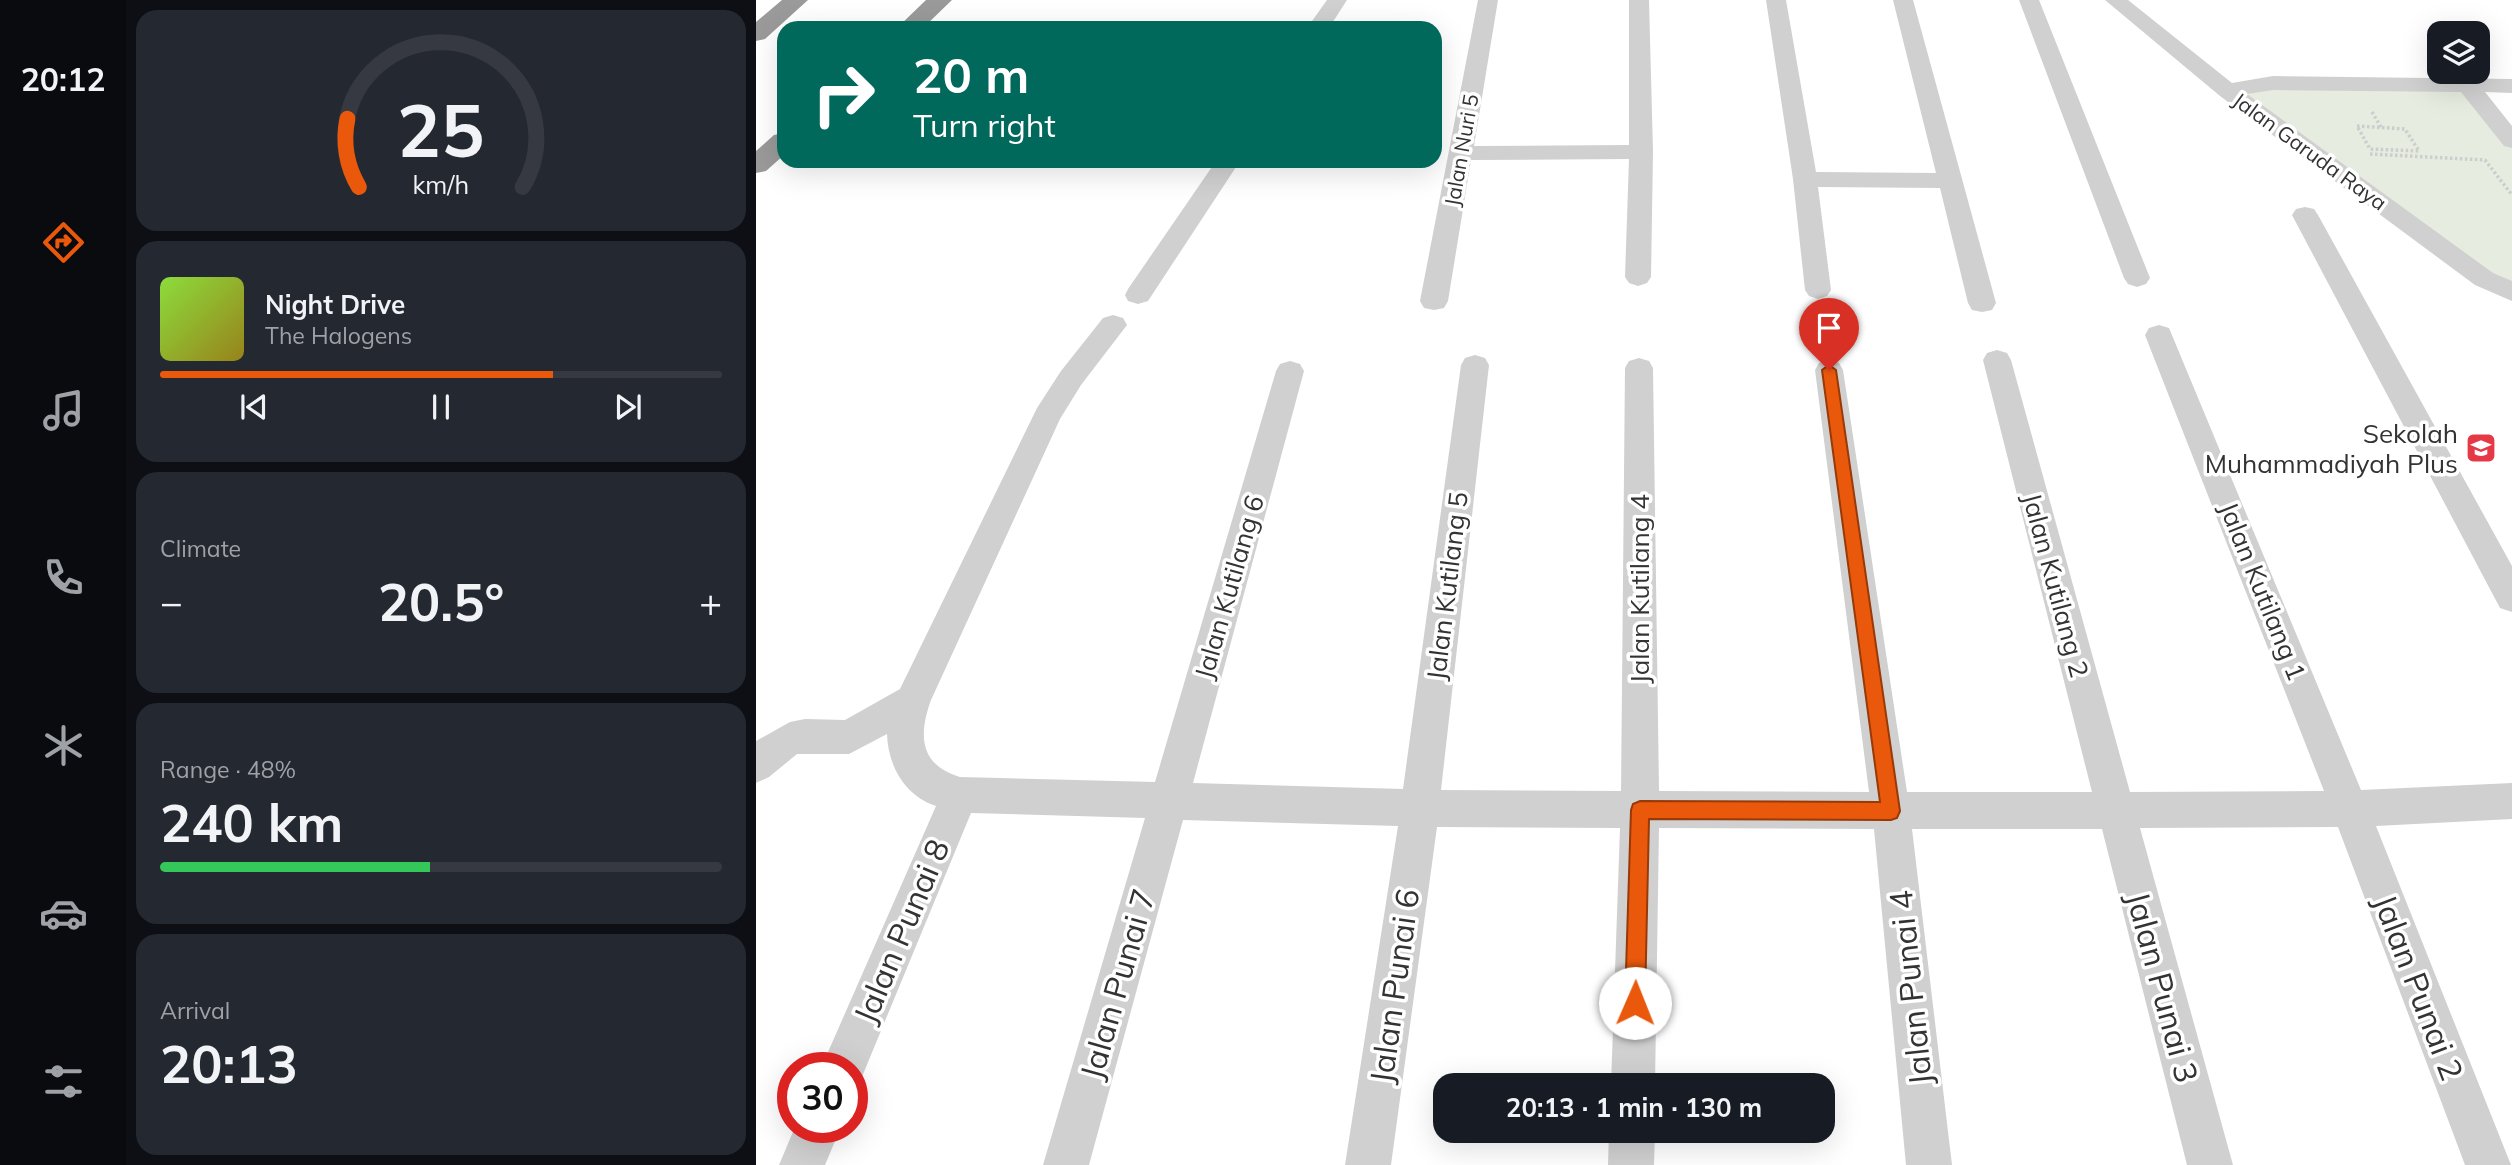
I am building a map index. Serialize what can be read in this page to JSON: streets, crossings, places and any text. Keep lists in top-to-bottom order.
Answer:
{
  "streets": {
    "street": [
      "Jalan Nuri 5",
      "Jalan Garuda Raya",
      "Jalan Kutilang 2",
      "Jalan Kutilang 5",
      "Jalan Kutilang 6",
      "Jalan Kutilang 4",
      "Jalan Kutilang 1",
      "Jalan Punai 8",
      "Jalan Punai 7",
      "Jalan Punai 6",
      "Jalan Punai 3",
      "Jalan Punai 2",
      "Jalan Punai 4"
    ]
  },
  "crossings": [
    ["Jalan Kutilang 2", "Jalan Punai 3"],
    ["Jalan Kutilang 5", "Jalan Punai 6"],
    ["Jalan Kutilang 6", "Jalan Punai 7"],
    ["Jalan Kutilang 1", "Jalan Punai 2"]
  ],
  "places": {
    "school or university": ["Sekolah Muhammadiyah Plus"]
  },
  "page": {
    "tabs": "20:12",
    "turn": ["20 m", "Turn right"],
    "song": ["Night Drive", "The Halogens"],
    "tile": [
      "Climate",
      ["Range · 48%", "240 km"],
      ["Arrival", "20:13"]
    ],
    "heat": ["−", "20.5°", "+"],
    "limit": "30",
    "trip": "20:13 · 1 min · 130 m",
    "gauge": ["25", "km/h"]
  }
}
